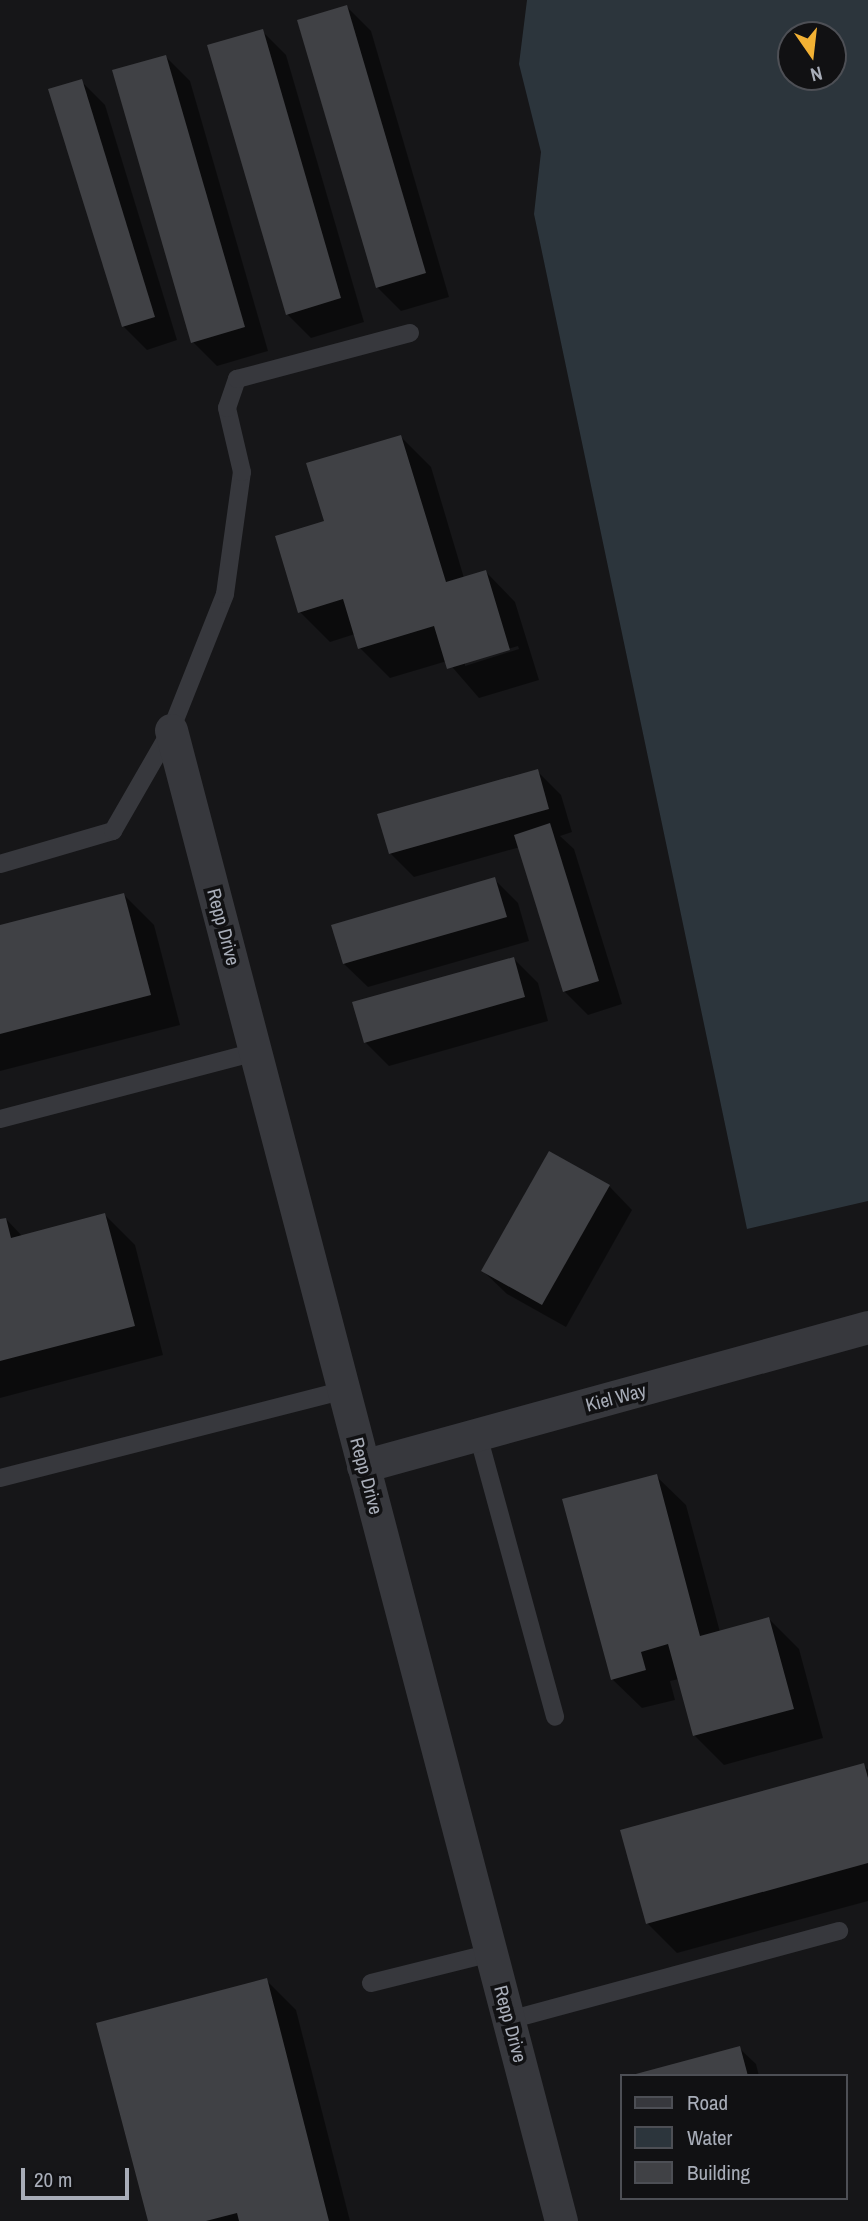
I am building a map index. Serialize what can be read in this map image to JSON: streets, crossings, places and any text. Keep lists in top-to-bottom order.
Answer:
{
  "streets": {
    "street": ["Repp Drive", "Kiel Way"]
  },
  "crossings": [
    ["Repp Drive", "Kiel Way"]
  ],
  "legend": ["Road", "Water", "Building"],
  "scale_bar": "20 m",
  "north": "bottom"
}
